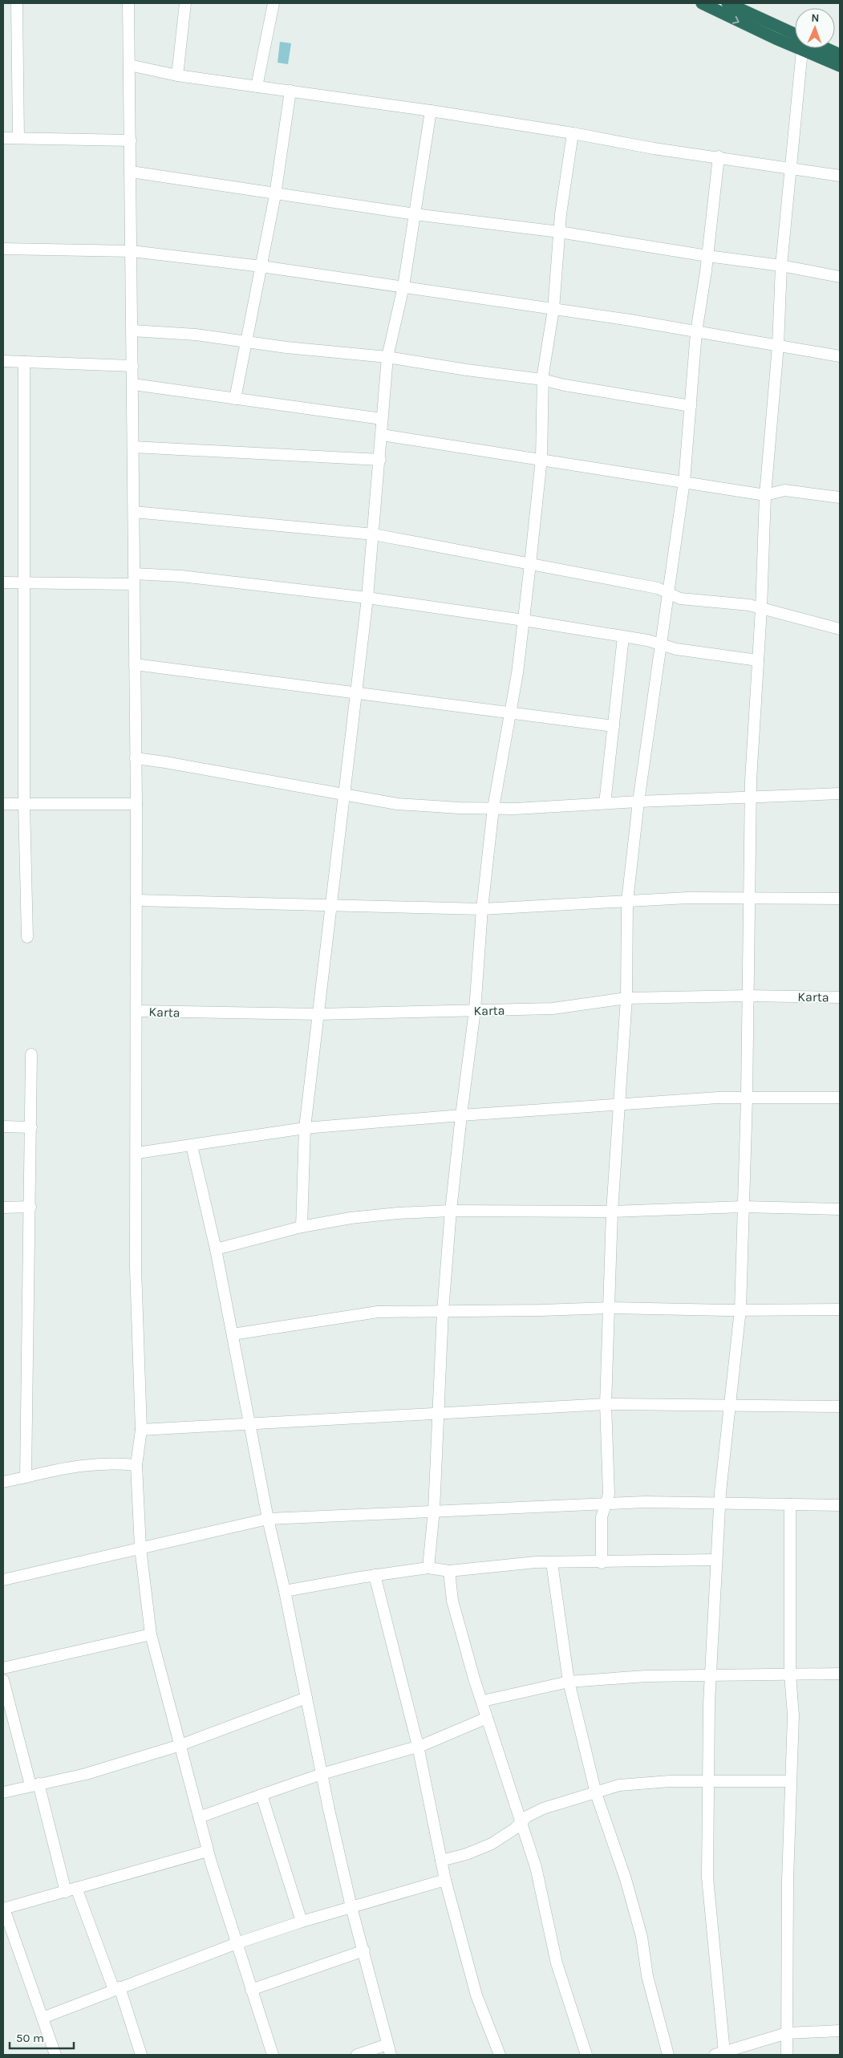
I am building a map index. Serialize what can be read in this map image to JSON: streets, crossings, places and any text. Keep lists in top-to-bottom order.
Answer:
{
  "streets": {
    "street": ["Karta"]
  },
  "scale_bar": "50 m",
  "north": "top"
}
